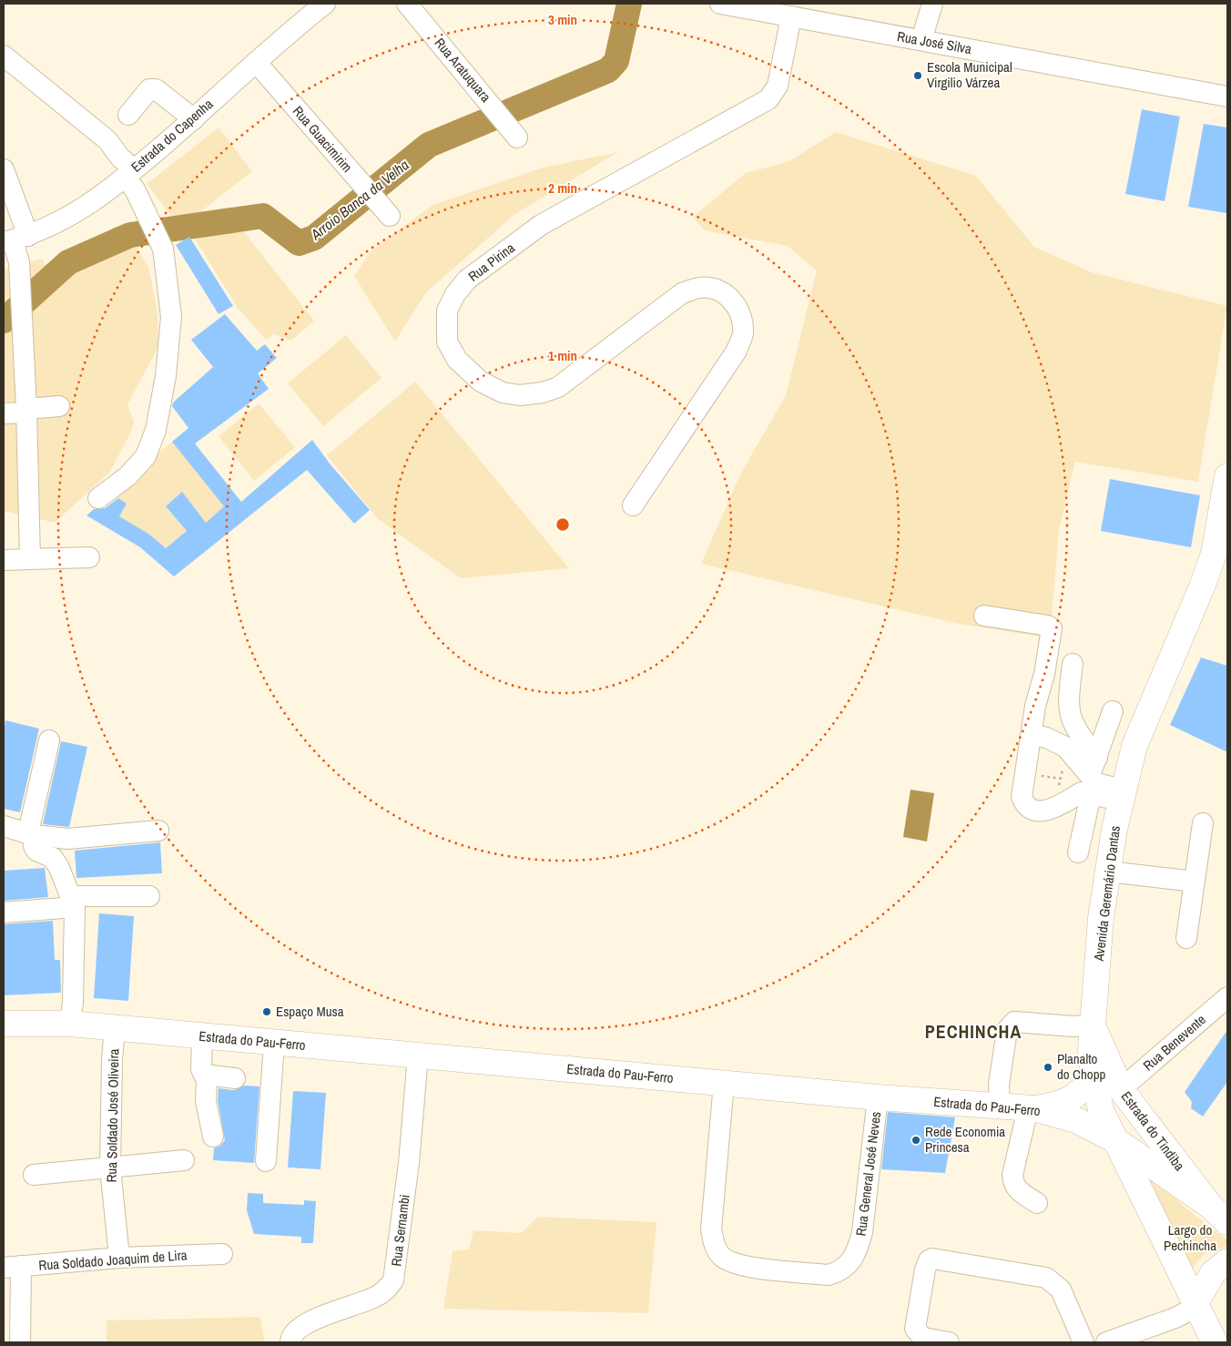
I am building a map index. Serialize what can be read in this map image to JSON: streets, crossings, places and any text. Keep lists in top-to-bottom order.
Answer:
{
  "streets": {
    "main road": ["Avenida Geremário Dantas", "Estrada do Pau-Ferro", "Estrada do Tindiba"],
    "street": [
      "Rua José Silva",
      "Rua Aratuquara",
      "Estrada do Capenha",
      "Rua Guacimirim",
      "Rua Pirina",
      "Rua Benevente",
      "Rua Soldado José Oliveira",
      "Rua General José Neves",
      "Rua Sernambi",
      "Rua Soldado Joaquim de Lira"
    ]
  },
  "crossings": [
    ["Rua José Silva", "Rua Pirina"],
    ["Estrada do Capenha", "Rua Guacimirim"],
    ["Avenida Geremário Dantas", "Estrada do Pau-Ferro"],
    ["Avenida Geremário Dantas", "Estrada do Tindiba"],
    ["Estrada do Pau-Ferro", "Rua Soldado José Oliveira"],
    ["Estrada do Pau-Ferro", "Estrada do Tindiba"],
    ["Estrada do Pau-Ferro", "Rua General José Neves"],
    ["Estrada do Pau-Ferro", "Rua Sernambi"],
    ["Rua Benevente", "Estrada do Tindiba"],
    ["Rua Soldado José Oliveira", "Rua Soldado Joaquim de Lira"]
  ],
  "districts": ["PECHINCHA"],
  "water": ["Arroio Banca da Velha"],
  "parks": ["Largo do Pechincha"],
  "places": [
    "Escola Municipal Virgilio Várzea",
    "Espaço Musa",
    "Planalto do Chopp",
    "Rede Economia Princesa"
  ],
  "rings": ["3 min", "2 min", "1 min"]
}
